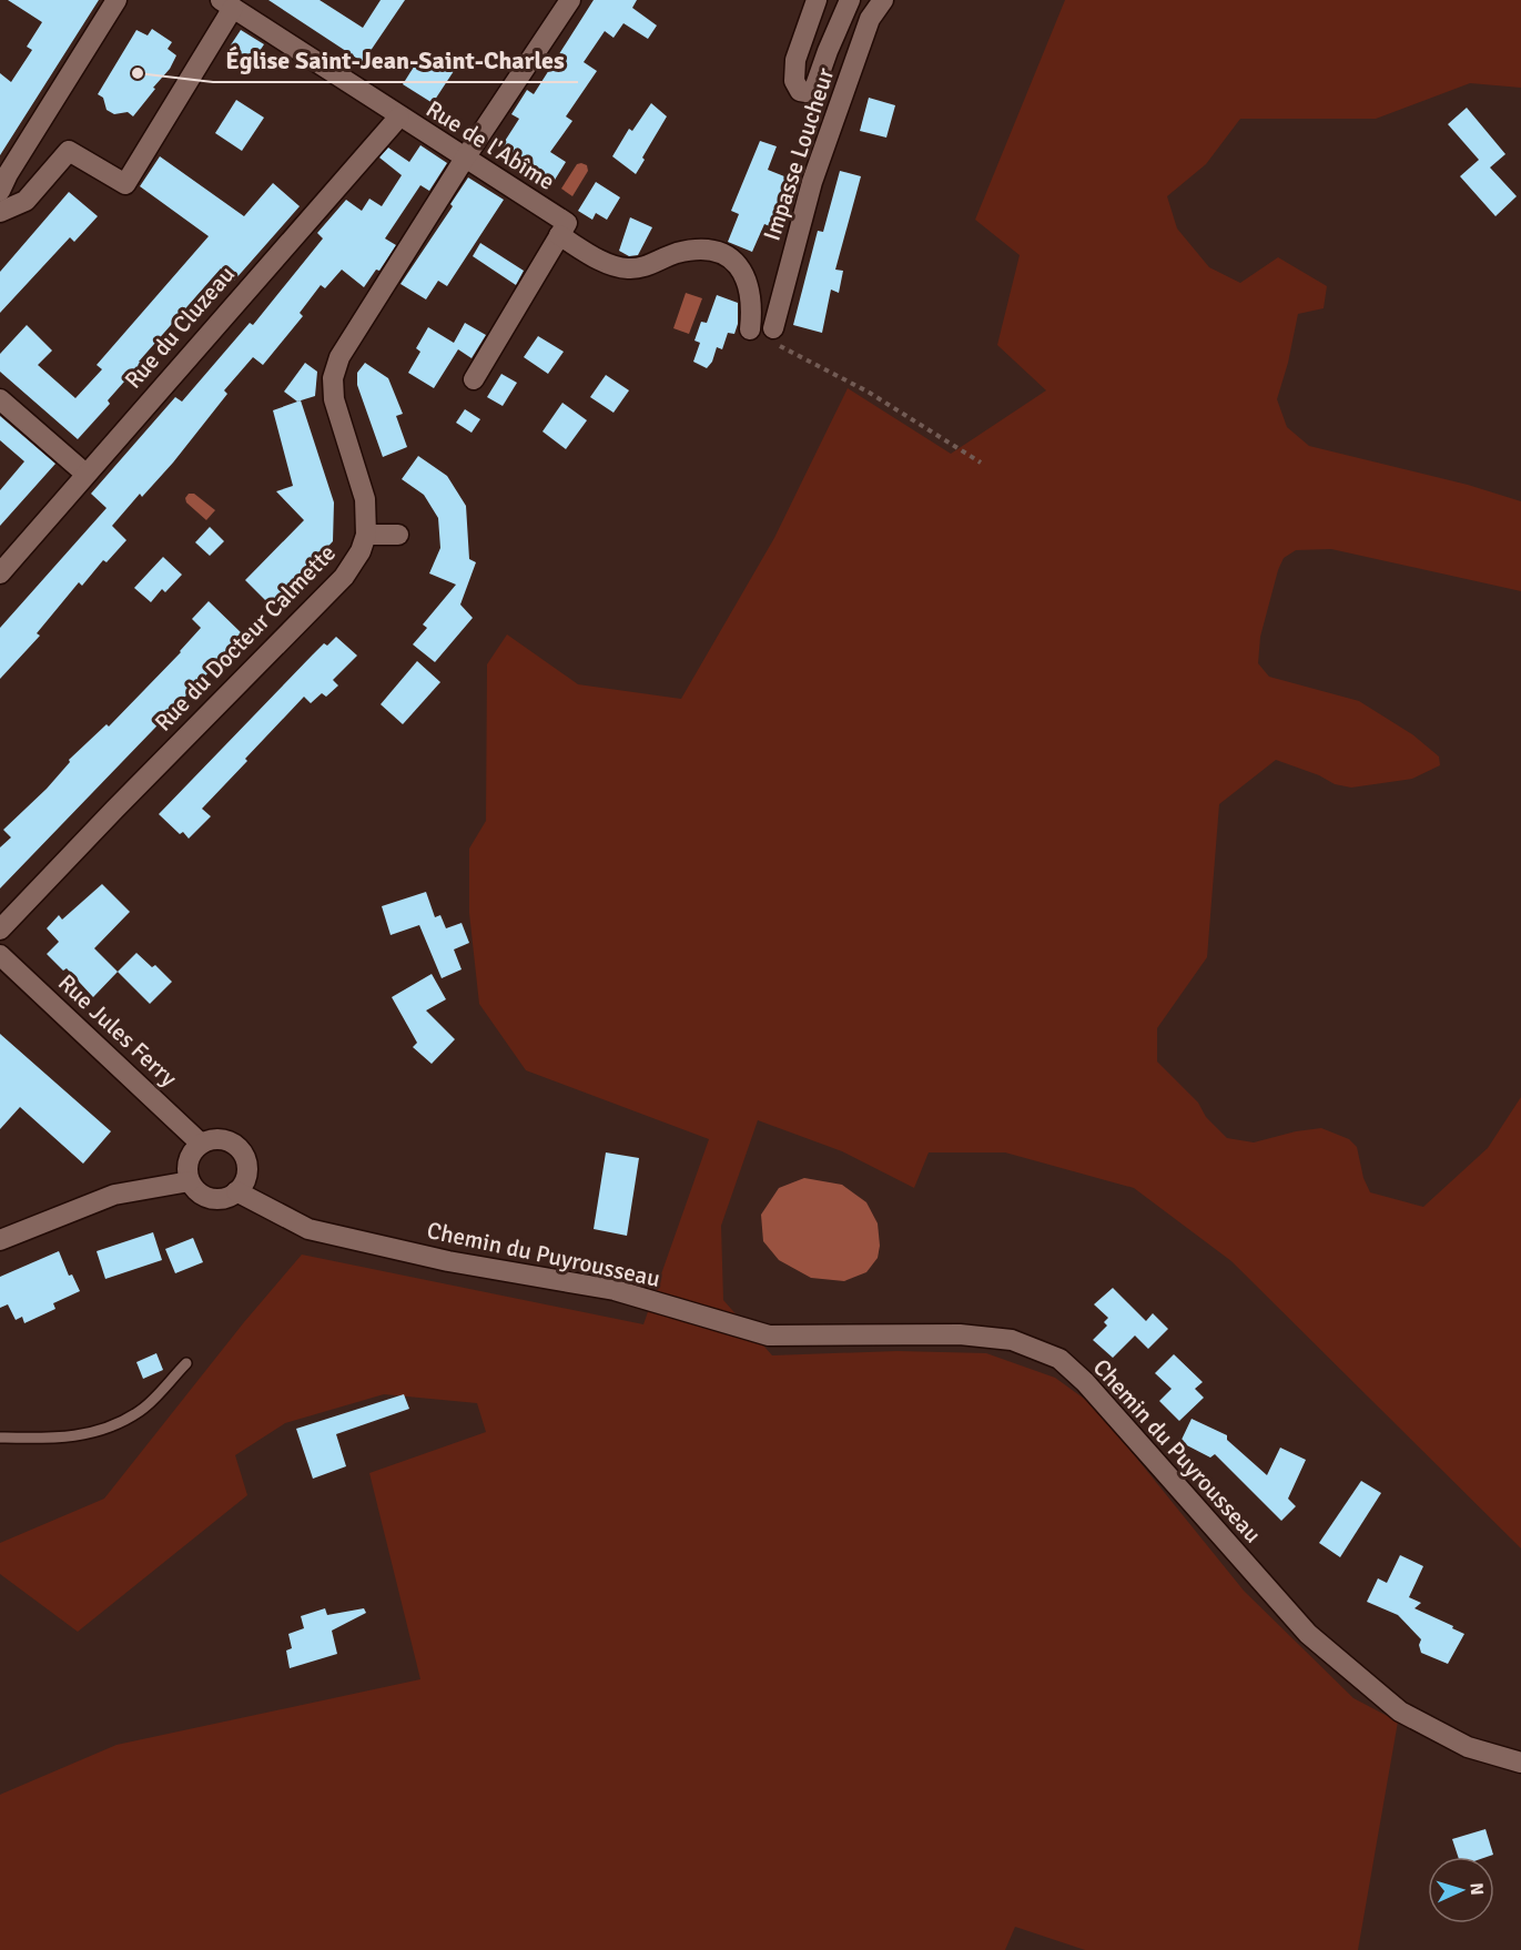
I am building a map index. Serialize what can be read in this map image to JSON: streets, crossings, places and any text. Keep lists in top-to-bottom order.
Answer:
{
  "streets": {
    "street": [
      "Rue de l'Abîme",
      "Impasse Loucheur",
      "Rue du Cluzeau",
      "Rue du Docteur Calmette",
      "Rue Jules Ferry",
      "Chemin du Puyrousseau"
    ]
  },
  "crossings": [
    ["Rue de l'Abîme", "Rue du Cluzeau"],
    ["Rue de l'Abîme", "Rue du Docteur Calmette"],
    ["Rue Jules Ferry", "Chemin du Puyrousseau"]
  ],
  "places": ["Église Saint-Jean-Saint-Charles"],
  "north": "right"
}
